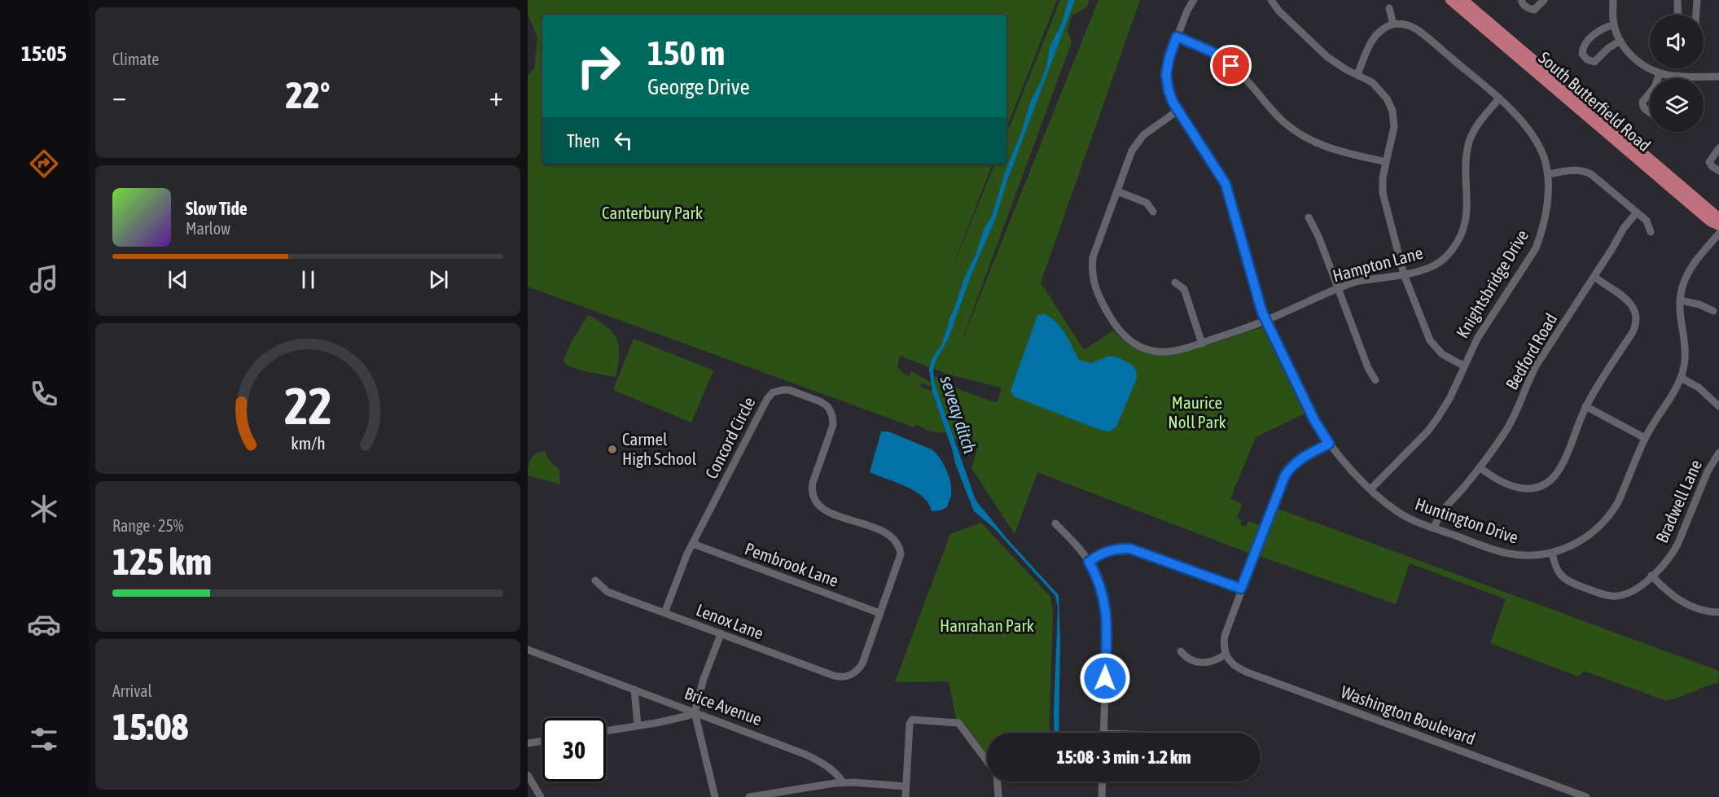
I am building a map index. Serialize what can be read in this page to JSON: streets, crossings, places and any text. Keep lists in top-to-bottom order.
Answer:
{
  "streets": {
    "main road": ["South Butterfield Road"],
    "street": [
      "Hampton Lane",
      "Knightsbridge Drive",
      "Bedford Road",
      "Concord Circle",
      "Bradwell Lane",
      "Huntington Drive",
      "Pembrook Lane",
      "Lenox Lane",
      "Brice Avenue",
      "Washington Boulevard"
    ]
  },
  "crossings": [
    ["Hampton Lane", "Knightsbridge Drive"],
    ["Hampton Lane", "Huntington Drive"],
    ["Knightsbridge Drive", "Huntington Drive"],
    ["Bedford Road", "Huntington Drive"],
    ["Concord Circle", "Pembrook Lane"],
    ["Concord Circle", "Lenox Lane"],
    ["Bradwell Lane", "Huntington Drive"]
  ],
  "water": ["seveay ditch"],
  "parks": ["Canterbury Park", "Maurice Noll Park", "Hanrahan Park"],
  "places": ["Carmel High School"],
  "page": {
    "tabs": "15:05",
    "tile": [
      "Climate",
      ["Range · 25%", "125 km"],
      ["Arrival", "15:08"]
    ],
    "turn": ["150 m", "George Drive"],
    "heat": ["−", "22°", "+"],
    "then": "Then",
    "song": ["Slow Tide", "Marlow"],
    "limit": "30",
    "trip": "15:08 · 3 min · 1.2 km",
    "gauge": ["22", "km/h"]
  }
}
